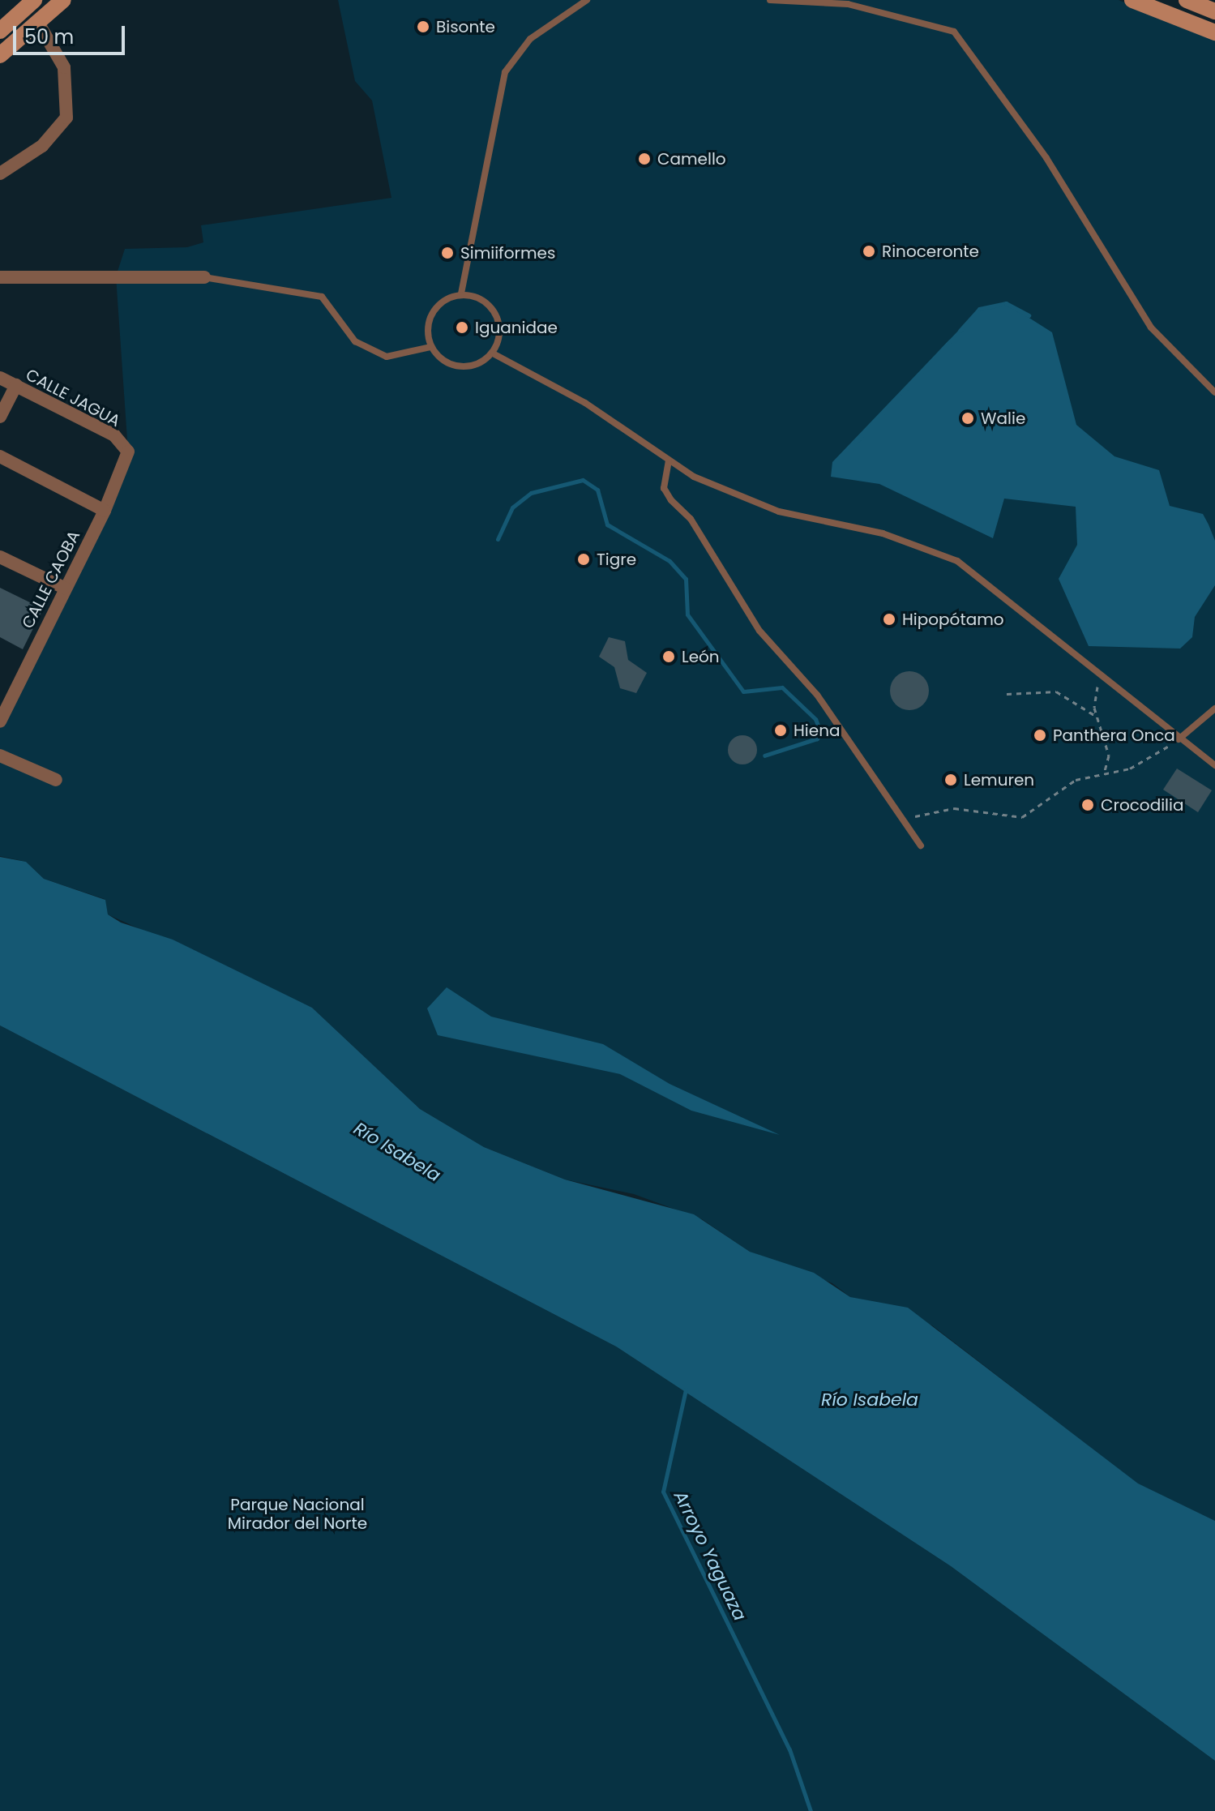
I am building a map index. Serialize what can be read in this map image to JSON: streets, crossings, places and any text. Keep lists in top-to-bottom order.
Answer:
{
  "streets": {
    "street": ["CALLE JAGUA", "CALLE CAOBA"]
  },
  "crossings": [
    ["CALLE JAGUA", "CALLE CAOBA"]
  ],
  "water": ["Río Isabela", "Arroyo Yaguaza"],
  "parks": ["Parque Nacional Mirador del Norte"],
  "places": [
    "Bisonte",
    "Camello",
    "Rinoceronte",
    "Simiiformes",
    "Iguanidae",
    "Walie",
    "Tigre",
    "Hipopótamo",
    "León",
    "Hiena",
    "Panthera Onca",
    "Lemuren",
    "Crocodilia"
  ],
  "scale_bar": "50 m"
}
